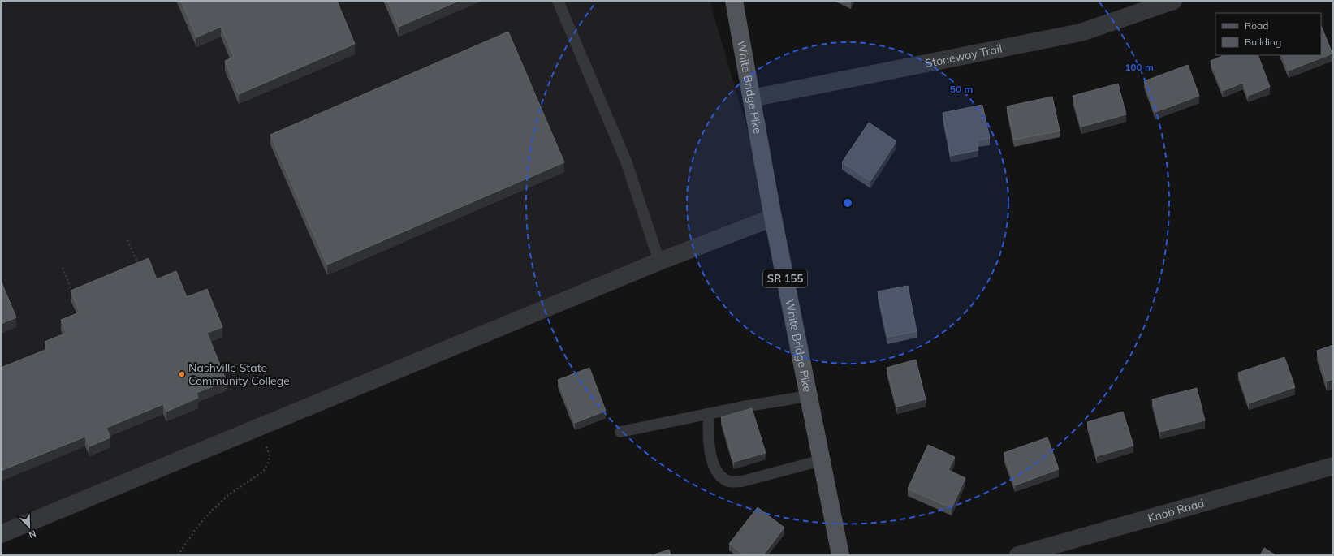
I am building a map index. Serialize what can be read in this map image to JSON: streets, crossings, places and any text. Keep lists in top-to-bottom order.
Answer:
{
  "streets": {
    "main road": ["White Bridge Pike", "SR 155"],
    "street": ["Stoneway Trail", "Knob Road"]
  },
  "crossings": [
    ["Stoneway Trail", "White Bridge Pike"]
  ],
  "places": ["Nashville State Community College"],
  "legend": ["Road", "Building"],
  "north": "bottom right",
  "rings": ["100 m", "50 m"]
}
